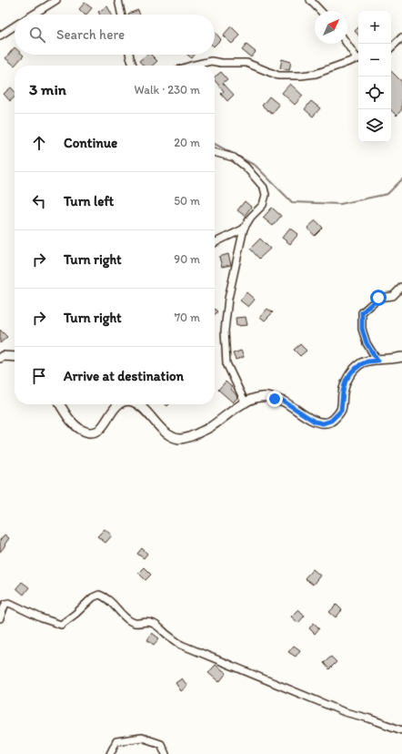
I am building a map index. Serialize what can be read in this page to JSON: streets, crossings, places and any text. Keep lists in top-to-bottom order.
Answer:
{
  "north": "top right",
  "page": {
    "map_buttons": ["+", "−"],
    "search": "Search here",
    "heading": ["3 min", "Walk · 230 m"],
    "list": [
      ["Continue", "20 m"],
      ["Turn left", "50 m"],
      ["Turn right", "90 m"],
      ["Turn right", "70 m"],
      "Arrive at destination"
    ]
  }
}
